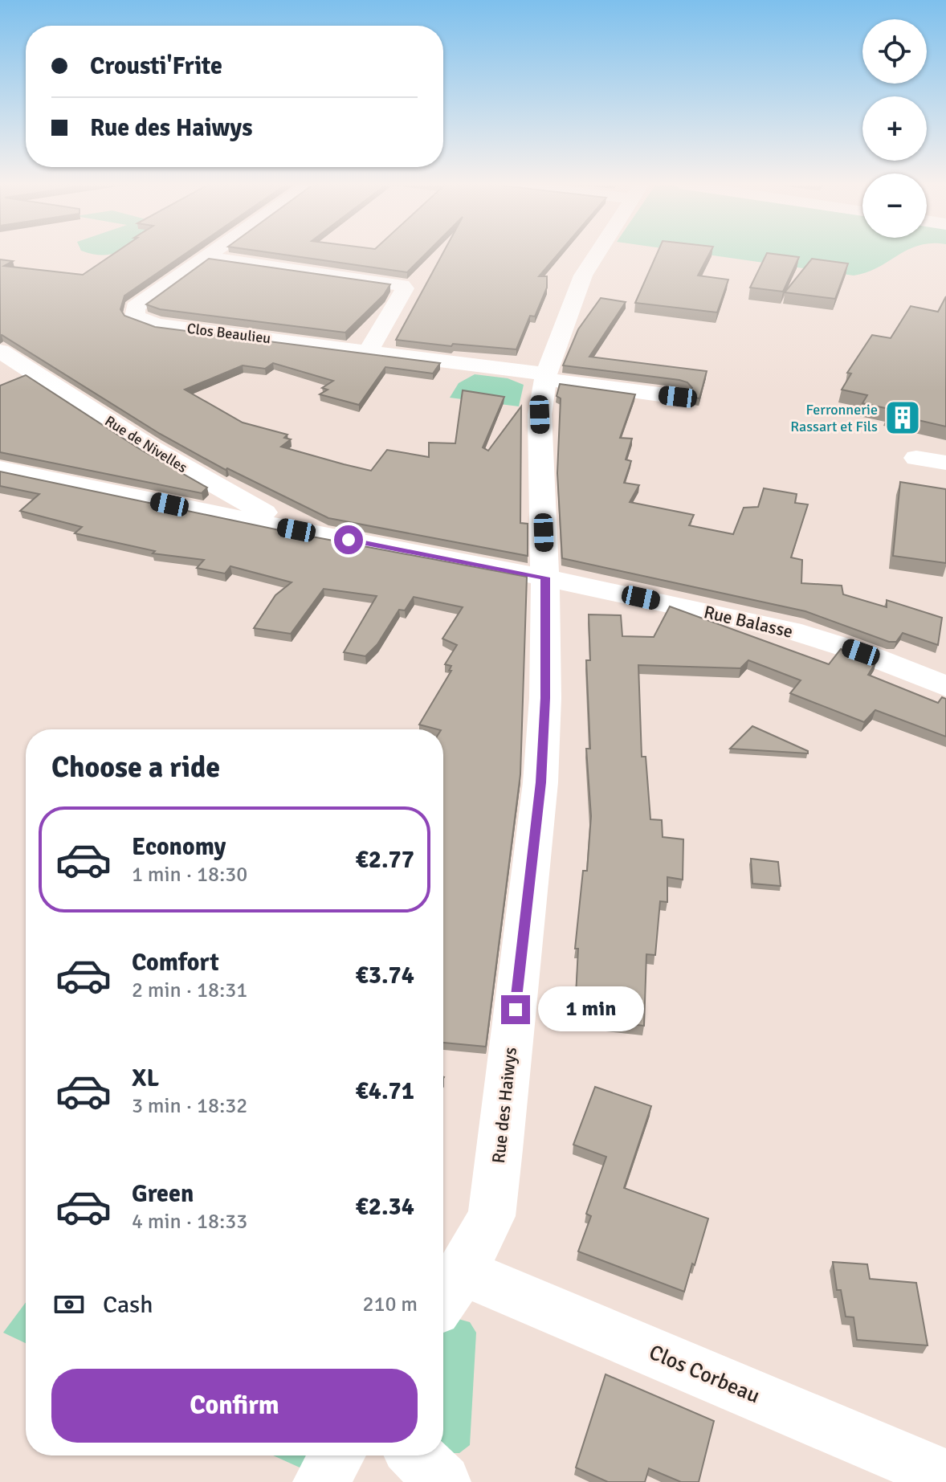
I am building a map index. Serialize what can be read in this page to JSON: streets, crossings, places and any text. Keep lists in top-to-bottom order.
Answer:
{
  "streets": {
    "street": [
      "Clos Beaulieu",
      "Rue de Nivelles",
      "Rue Balasse",
      "Rue des Haiwys",
      "Clos Corbeau"
    ]
  },
  "crossings": [
    ["Clos Beaulieu", "Rue des Haiwys"],
    ["Rue de Nivelles", "Rue Balasse"],
    ["Rue Balasse", "Rue des Haiwys"],
    ["Rue des Haiwys", "Clos Corbeau"]
  ],
  "places": {
    "building": ["Ferronnerie Rassart et Fils"]
  },
  "page": {
    "map_buttons": ["+", "−"],
    "banner": ["Crousti'Frite", "Rue des Haiwys"],
    "heading": "Choose a ride",
    "list": [
      {
        "name": "Economy",
        "note": "1 min · 18:30",
        "value": "€2.77"
      },
      {
        "name": "Comfort",
        "note": "2 min · 18:31",
        "value": "€3.74"
      },
      {
        "name": "XL",
        "note": "3 min · 18:32",
        "value": "€4.71"
      },
      {
        "name": "Green",
        "note": "4 min · 18:33",
        "value": "€2.34"
      }
    ],
    "bubble": "1 min",
    "pay": ["Cash", "210 m"],
    "buttons": "Confirm"
  }
}
